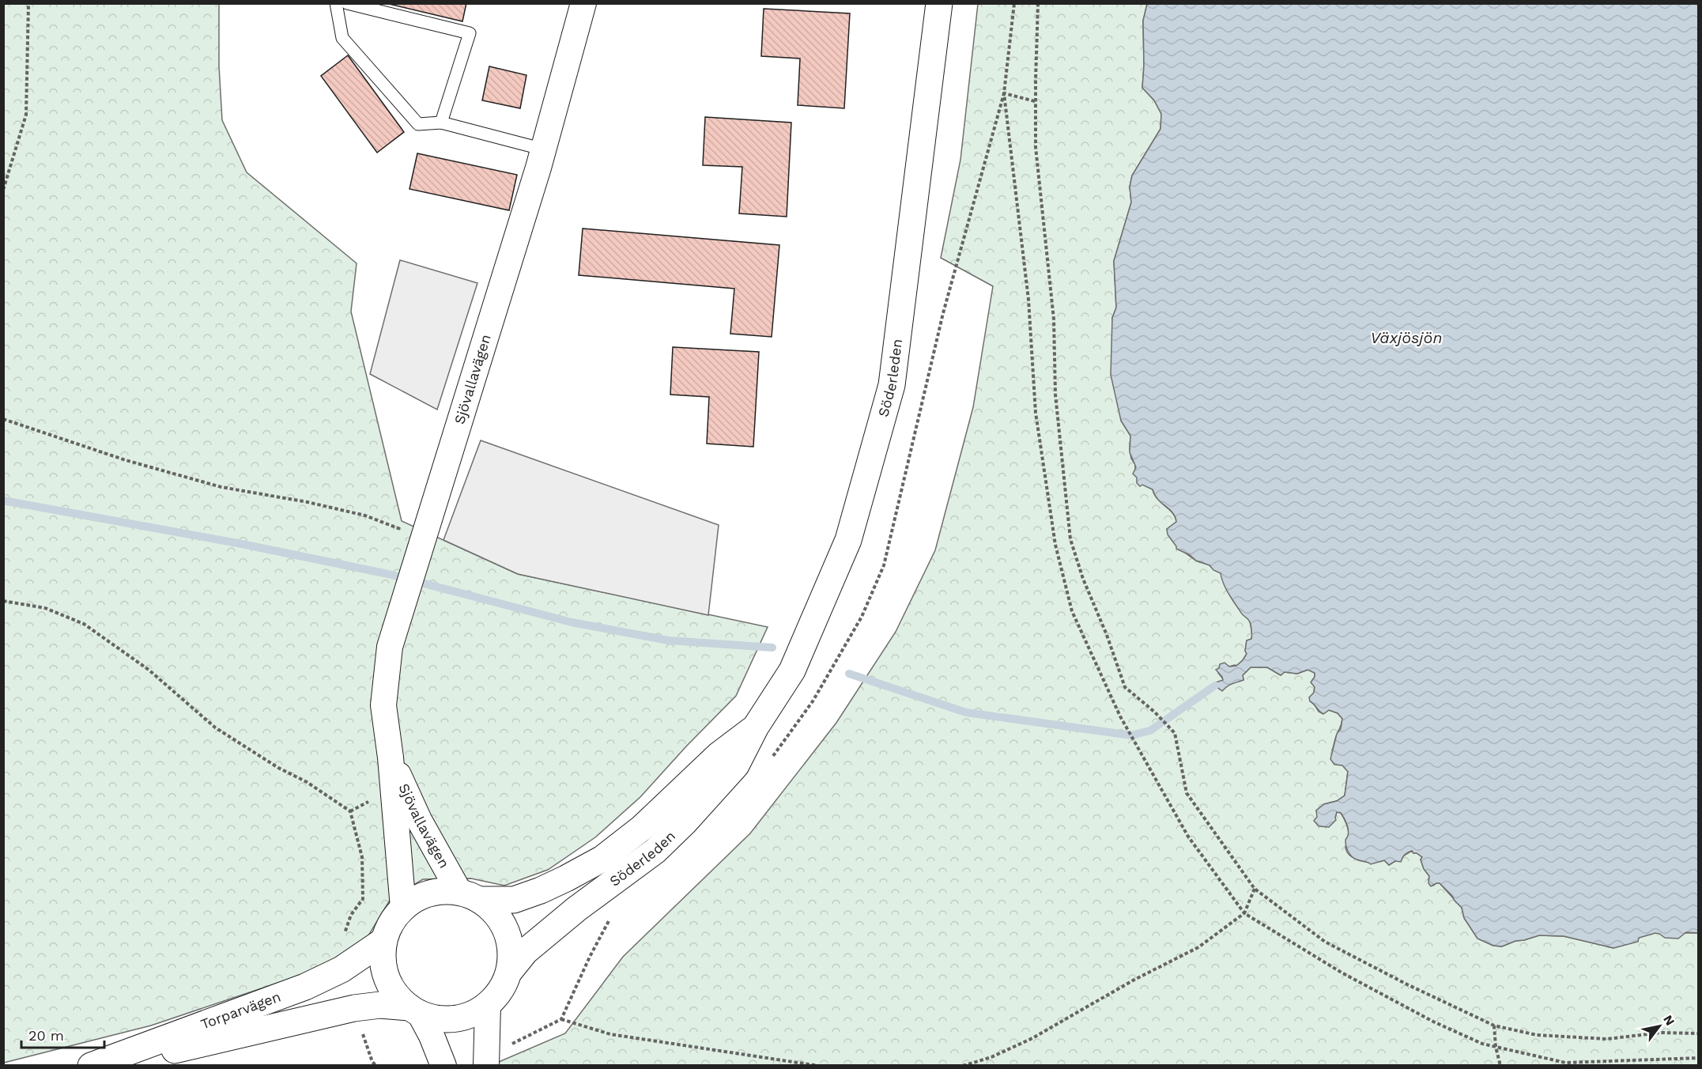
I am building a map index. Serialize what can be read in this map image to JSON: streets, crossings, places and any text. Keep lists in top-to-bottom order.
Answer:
{
  "streets": {
    "street": ["Söderleden", "Sjövallavägen", "Torparvägen"]
  },
  "crossings": [
    ["Söderleden", "Sjövallavägen"],
    ["Söderleden", "Torparvägen"],
    ["Sjövallavägen", "Torparvägen"]
  ],
  "water": ["Växjösjön"],
  "scale_bar": "20 m",
  "north": "top right"
}
